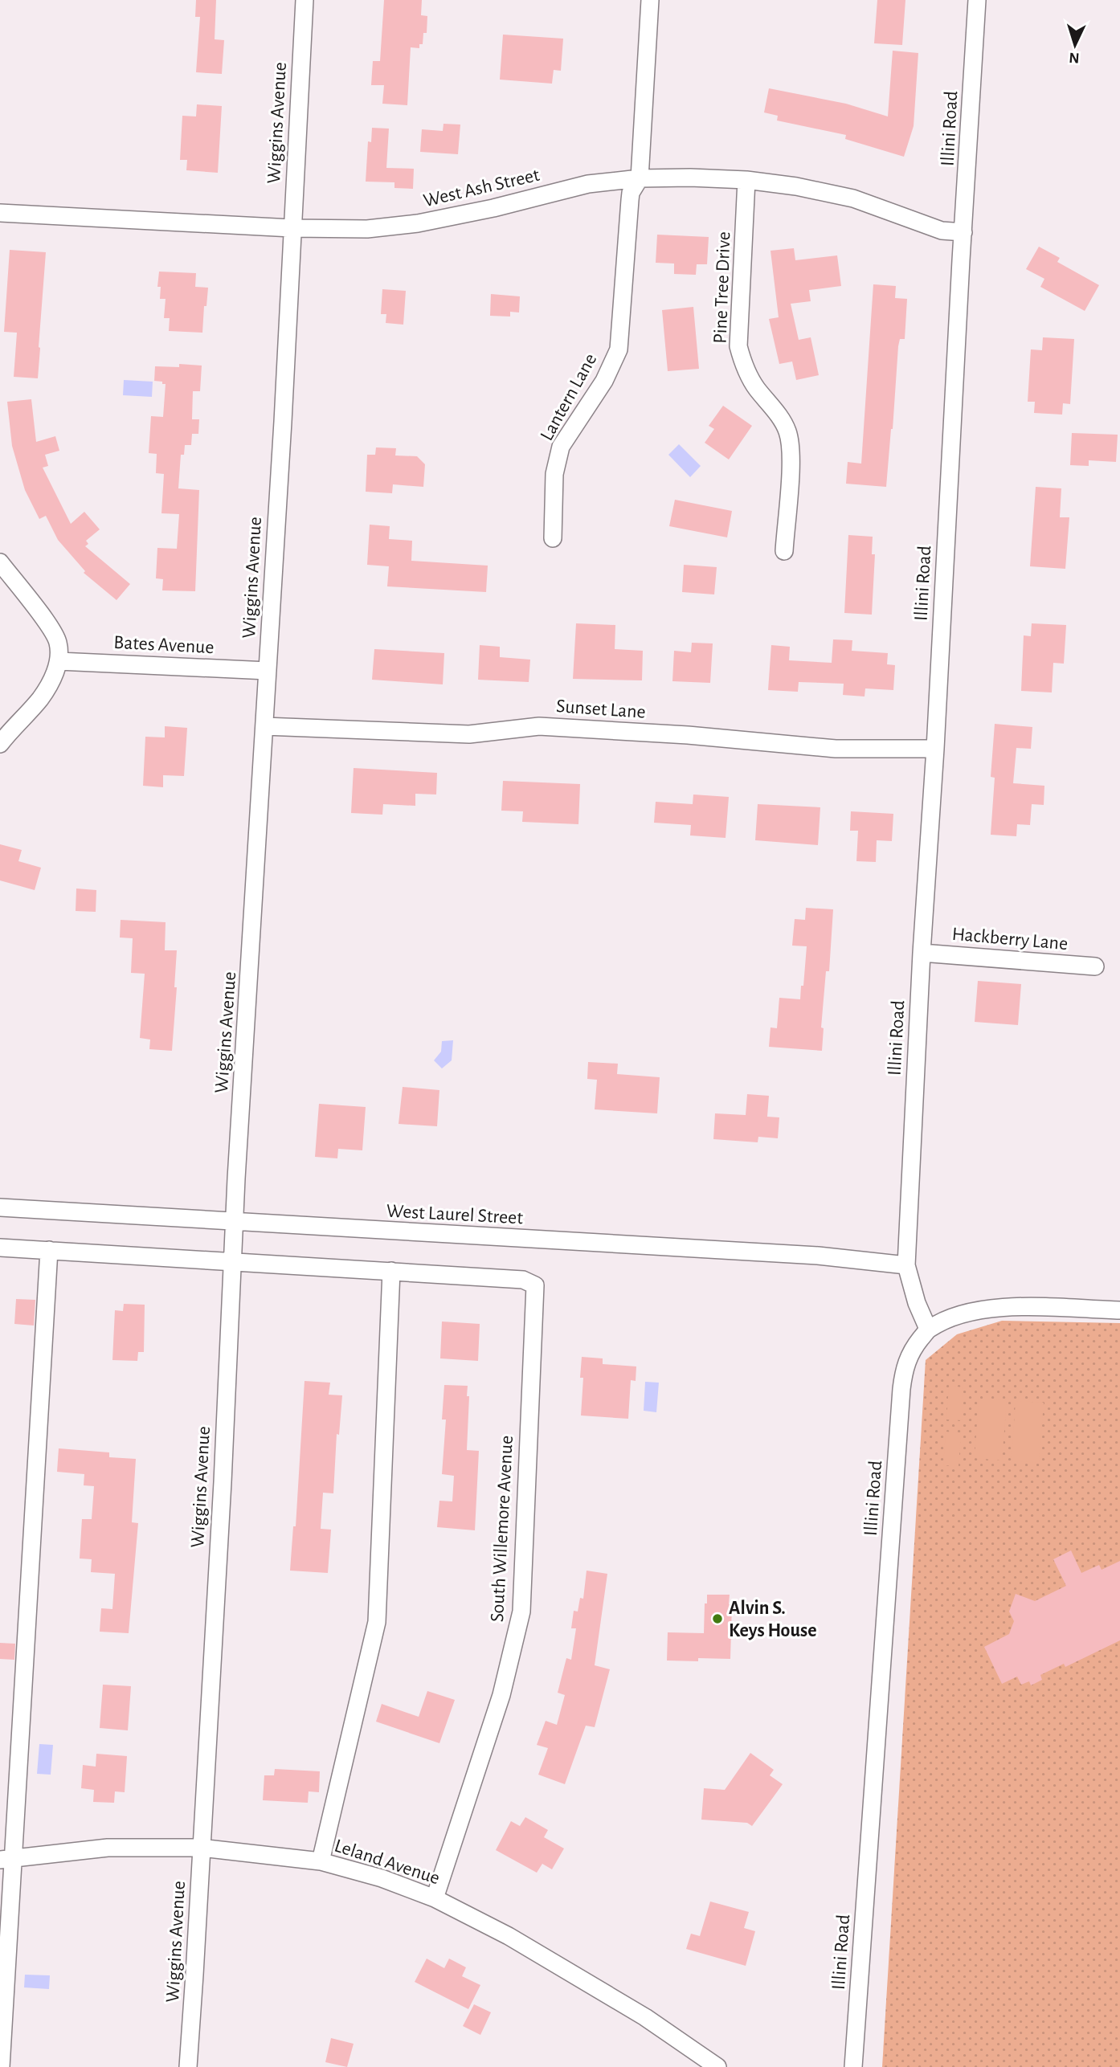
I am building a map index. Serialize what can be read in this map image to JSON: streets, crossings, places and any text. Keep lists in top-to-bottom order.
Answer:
{
  "streets": {
    "street": [
      "Wiggins Avenue",
      "Illini Road",
      "West Ash Street",
      "Pine Tree Drive",
      "Lantern Lane",
      "Bates Avenue",
      "Sunset Lane",
      "Hackberry Lane",
      "West Laurel Street",
      "South Willemore Avenue",
      "Leland Avenue"
    ]
  },
  "crossings": [
    ["Wiggins Avenue", "West Ash Street"],
    ["Wiggins Avenue", "Bates Avenue"],
    ["Wiggins Avenue", "Sunset Lane"],
    ["Wiggins Avenue", "West Laurel Street"],
    ["Wiggins Avenue", "Leland Avenue"],
    ["Illini Road", "West Ash Street"],
    ["Illini Road", "Sunset Lane"],
    ["Illini Road", "Hackberry Lane"],
    ["Illini Road", "West Laurel Street"],
    ["West Ash Street", "Pine Tree Drive"],
    ["West Ash Street", "Lantern Lane"],
    ["South Willemore Avenue", "Leland Avenue"]
  ],
  "places": ["Alvin S. Keys House"],
  "north": "bottom"
}
